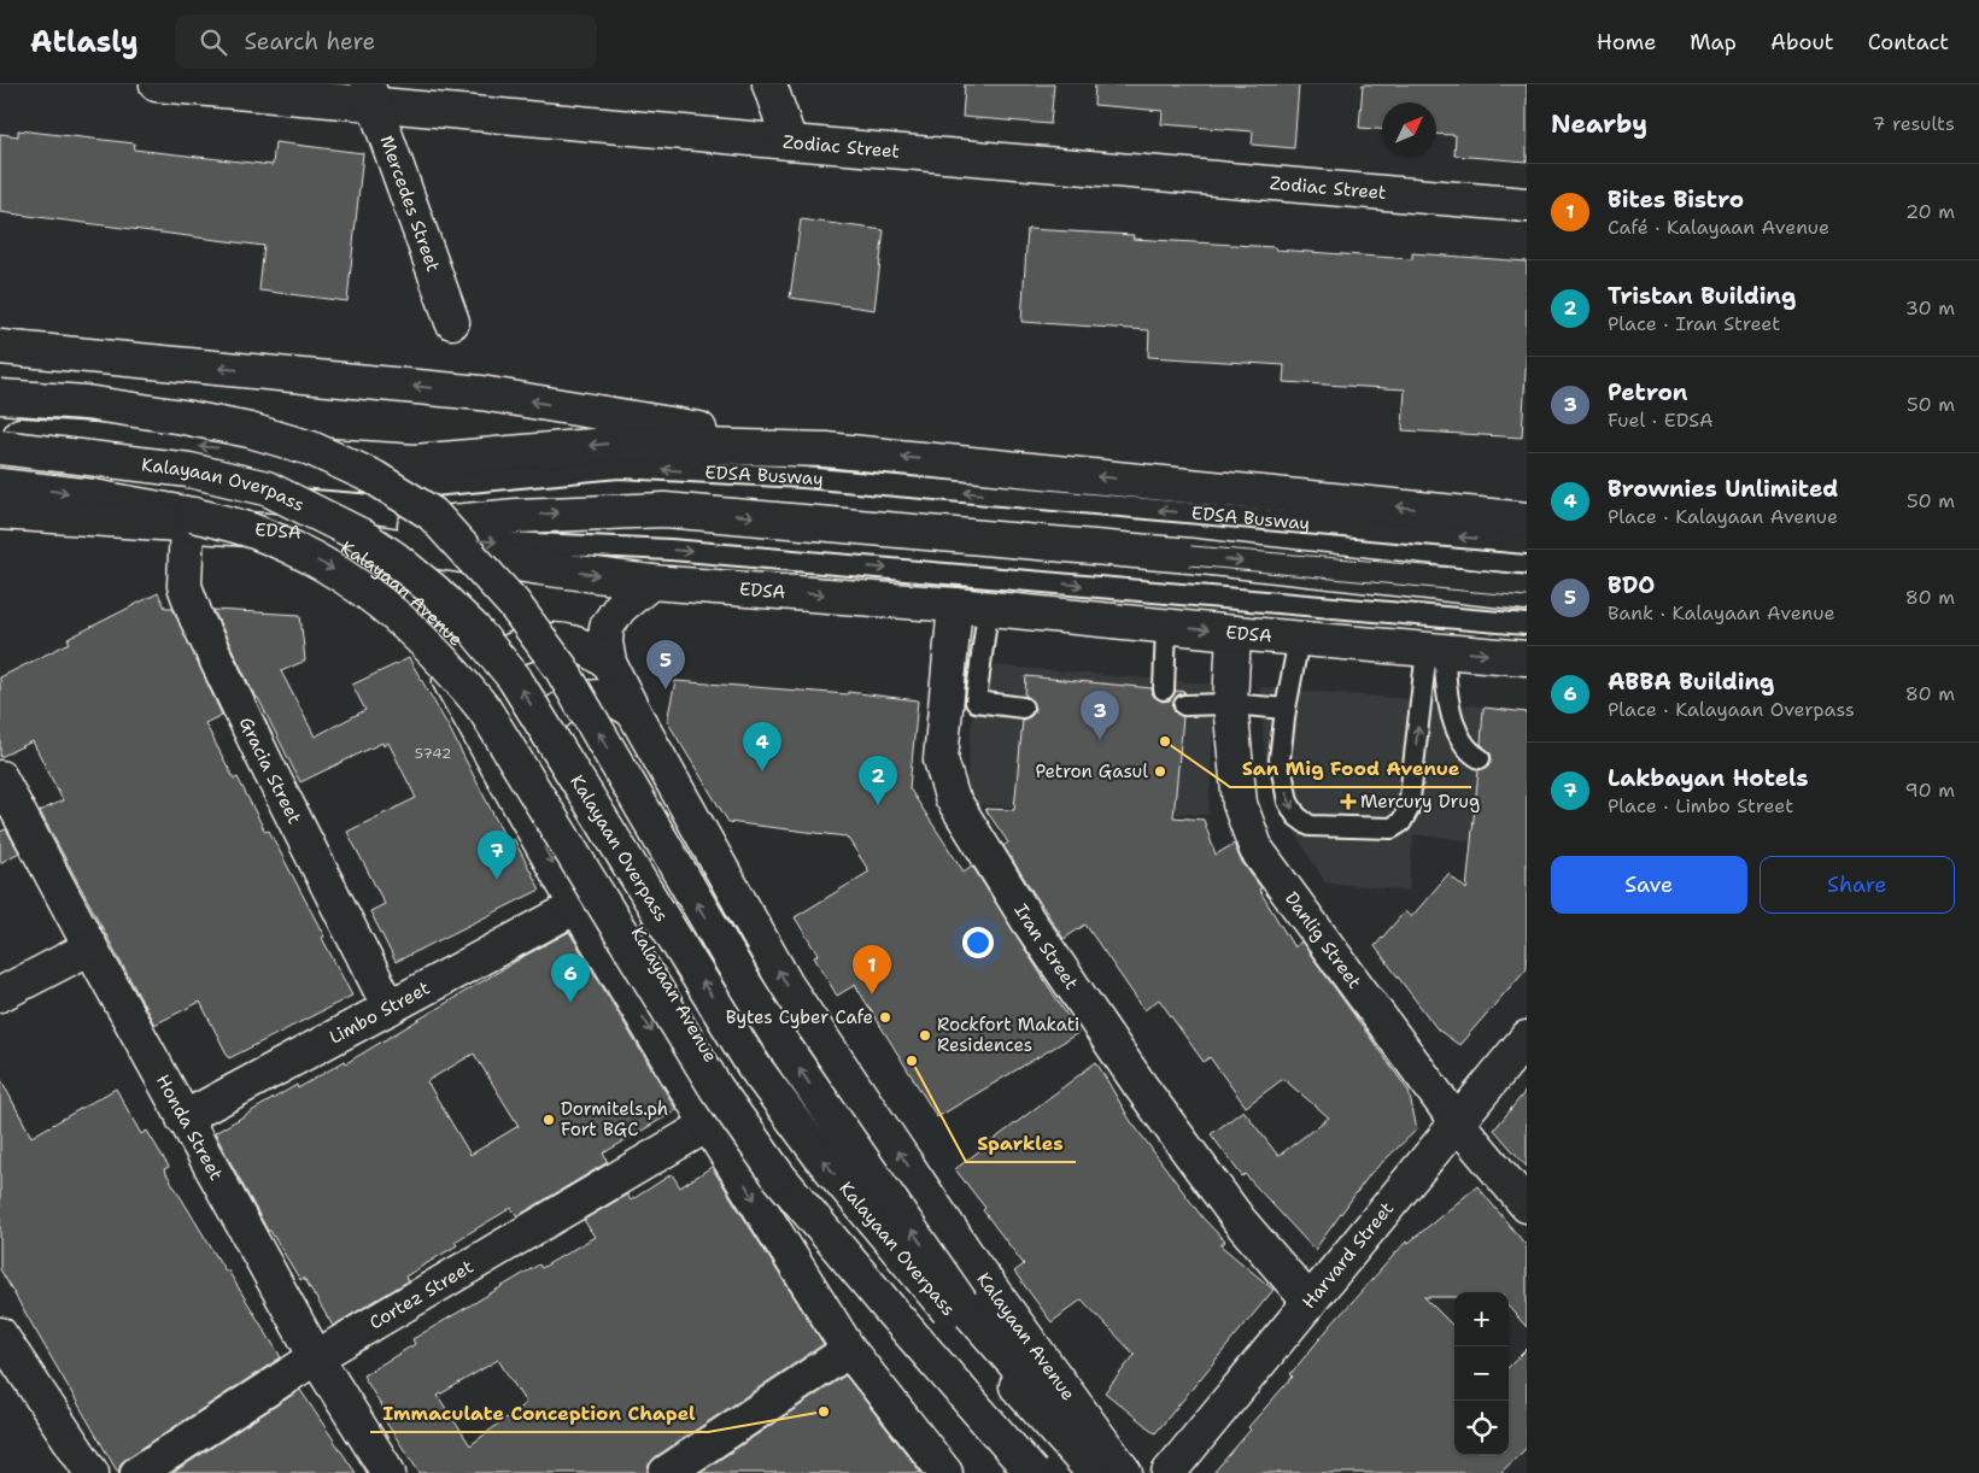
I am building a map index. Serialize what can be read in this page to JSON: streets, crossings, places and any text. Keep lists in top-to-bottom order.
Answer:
{
  "streets": {
    "main road": [
      "Zodiac Street",
      "Mercedes Street",
      "Kalayaan Overpass",
      "EDSA",
      "Kalayaan Avenue",
      "Gracia Street",
      "Danlig Street",
      "Iran Street",
      "Limbo Street",
      "Honda Street",
      "Harvard Street",
      "Cortez Street"
    ],
    "lane": ["EDSA Busway"]
  },
  "crossings": [
    ["Zodiac Street", "Mercedes Street"],
    ["Kalayaan Overpass", "Kalayaan Avenue"],
    ["EDSA", "Kalayaan Avenue"],
    ["EDSA", "Gracia Street"],
    ["EDSA", "Danlig Street"],
    ["EDSA", "Iran Street"],
    ["Gracia Street", "Limbo Street"],
    ["Danlig Street", "Harvard Street"],
    ["Iran Street", "Harvard Street"],
    ["Limbo Street", "Honda Street"],
    ["Honda Street", "Cortez Street"]
  ],
  "places": {
    "other": [
      "San Mig Food Avenue",
      "Petron Gasul",
      "Bytes Cyber Cafe",
      "Rockfort Makati Residences",
      "Sparkles",
      "Dormitels.ph Fort BGC",
      "Immaculate Conception Chapel"
    ],
    "health": ["Mercury Drug"]
  },
  "house_numbers": ["5742"],
  "north": "top right",
  "page": {
    "header": "Atlasly",
    "search": "Search here",
    "nav": [
      "Home",
      "Map",
      "About",
      "Contact"
    ],
    "heading": ["Nearby", "7 results"],
    "list": [
      {
        "mark": "1",
        "name": "Bites Bistro",
        "note": "Café · Kalayaan Avenue",
        "value": "20 m"
      },
      {
        "mark": "2",
        "name": "Tristan Building",
        "note": "Place · Iran Street",
        "value": "30 m"
      },
      {
        "mark": "3",
        "name": "Petron",
        "note": "Fuel · EDSA",
        "value": "50 m"
      },
      {
        "mark": "4",
        "name": "Brownies Unlimited",
        "note": "Place · Kalayaan Avenue",
        "value": "50 m"
      },
      {
        "mark": "5",
        "name": "BDO",
        "note": "Bank · Kalayaan Avenue",
        "value": "80 m"
      },
      {
        "mark": "6",
        "name": "ABBA Building",
        "note": "Place · Kalayaan Overpass",
        "value": "80 m"
      },
      {
        "mark": "7",
        "name": "Lakbayan Hotels",
        "note": "Place · Limbo Street",
        "value": "90 m"
      }
    ],
    "pins": [
      "5",
      "3",
      "4",
      "2",
      "7",
      "1",
      "6"
    ],
    "buttons": ["Save", "Share"],
    "map_buttons": ["+", "−"]
  }
}
